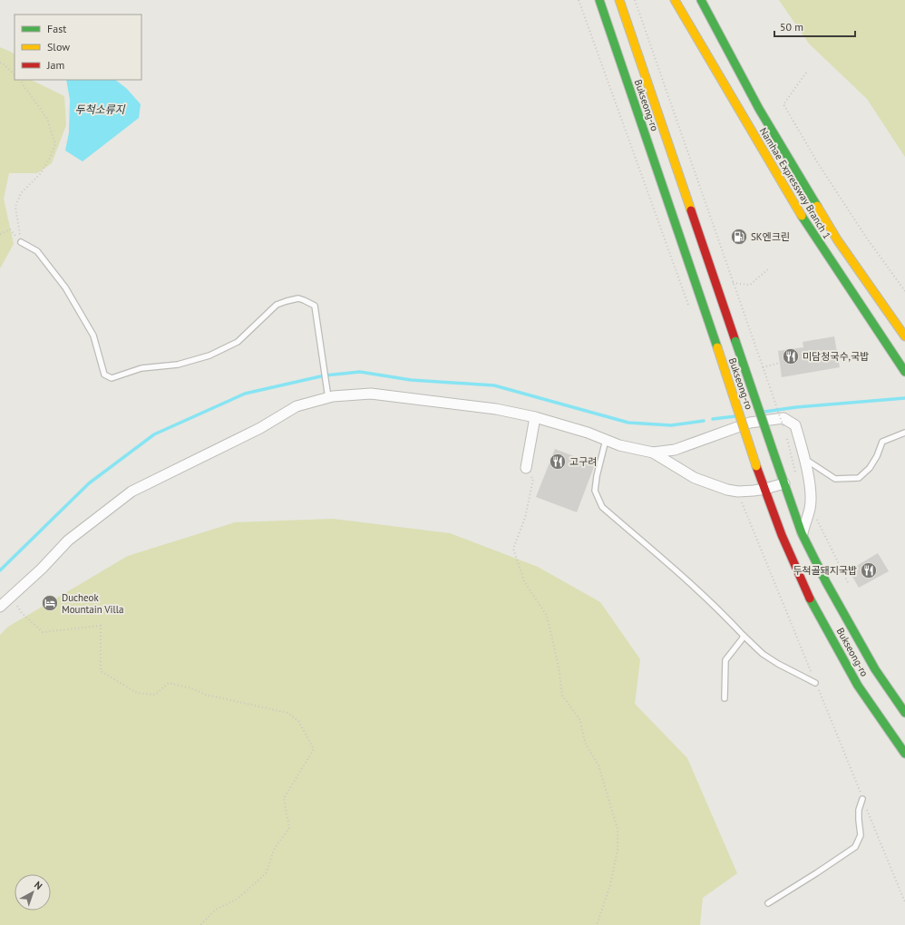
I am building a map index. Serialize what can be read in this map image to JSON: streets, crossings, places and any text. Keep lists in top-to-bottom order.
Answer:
{
  "streets": {
    "main road": ["Bukseong-ro", "Namhae Expressway Branch 1"]
  },
  "water": ["두척소류지"],
  "places": {
    "fuel station": ["SK엔크린"],
    "restaurant": ["미담청국수,국밥", "고구려", "두척골돼지국밥"],
    "hotel": ["Ducheok Mountain Villa"]
  },
  "legend": ["Fast", "Slow", "Jam"],
  "scale_bar": "50 m",
  "north": "top right"
}
